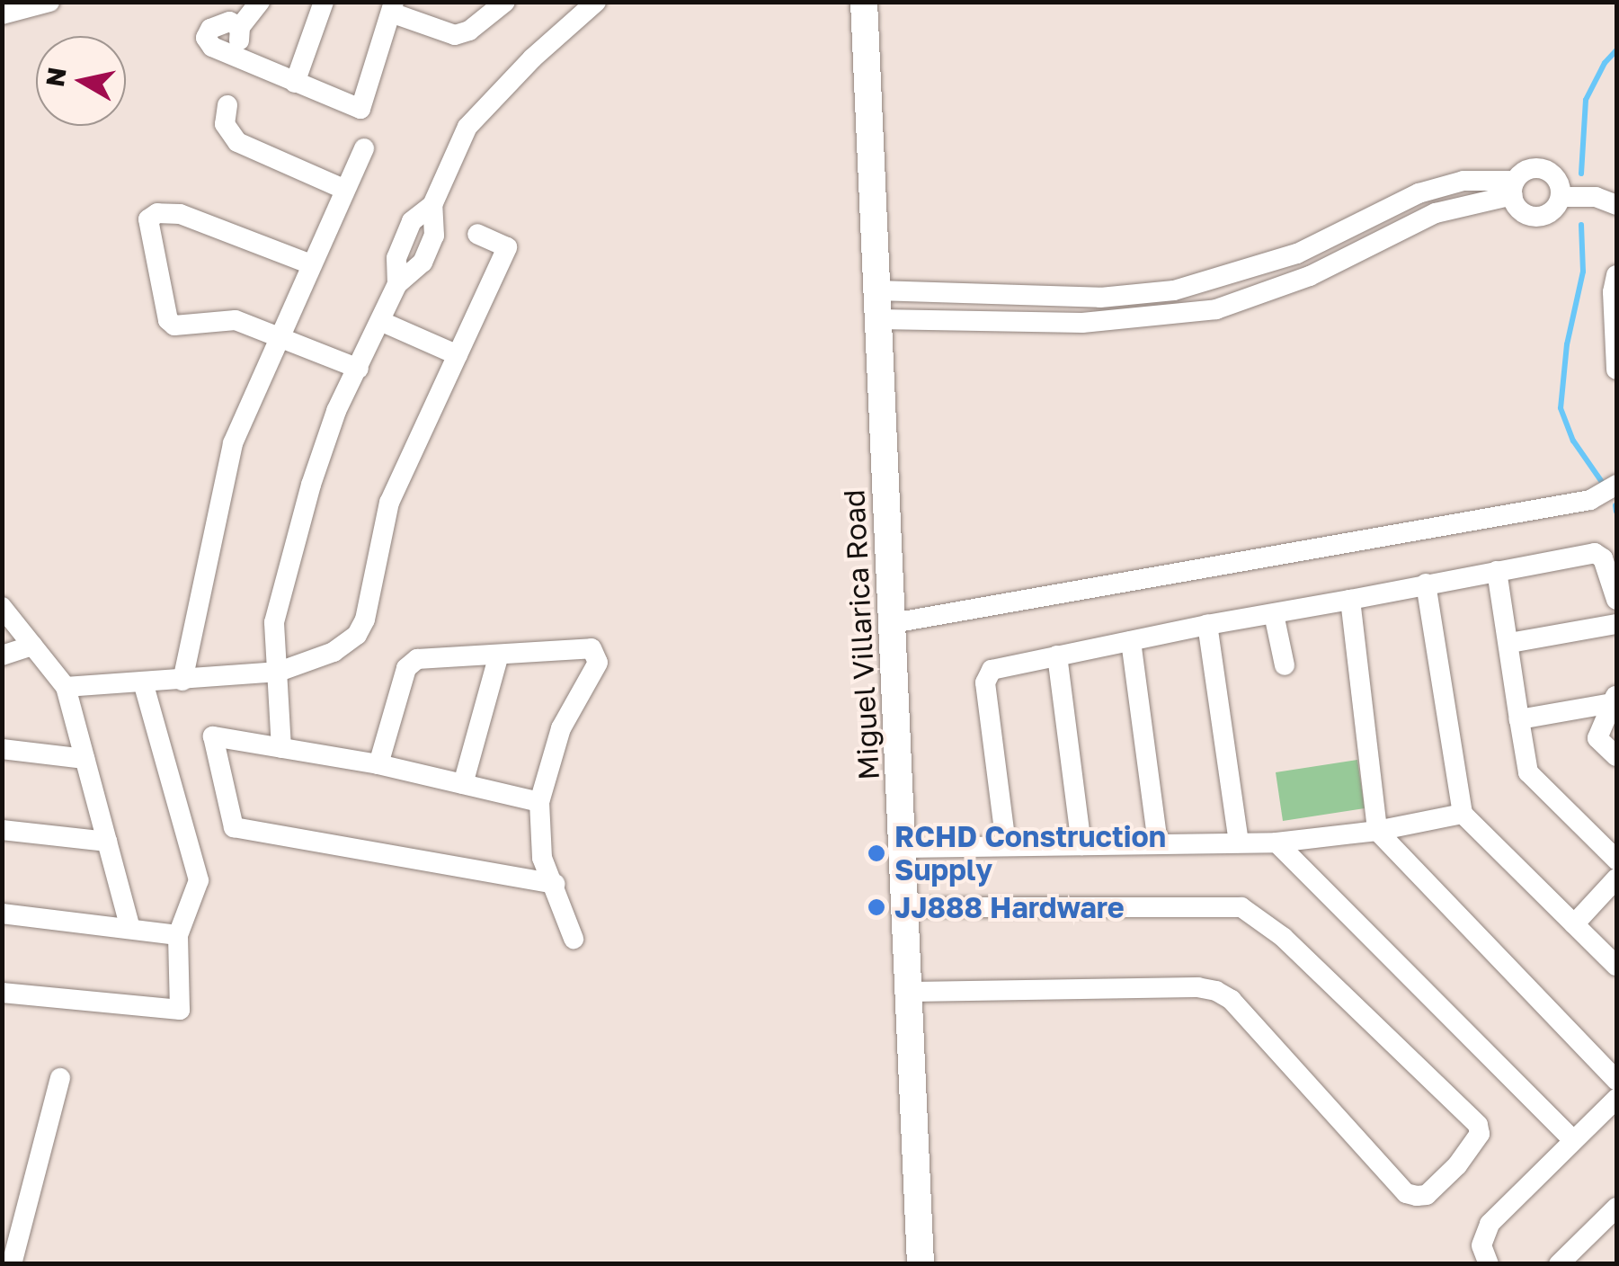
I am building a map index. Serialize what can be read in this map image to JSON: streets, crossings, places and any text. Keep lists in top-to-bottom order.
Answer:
{
  "streets": {
    "main road": ["Miguel Villarica Road"]
  },
  "places": ["RCHD Construction Supply", "JJ888 Hardware"],
  "north": "left"
}
